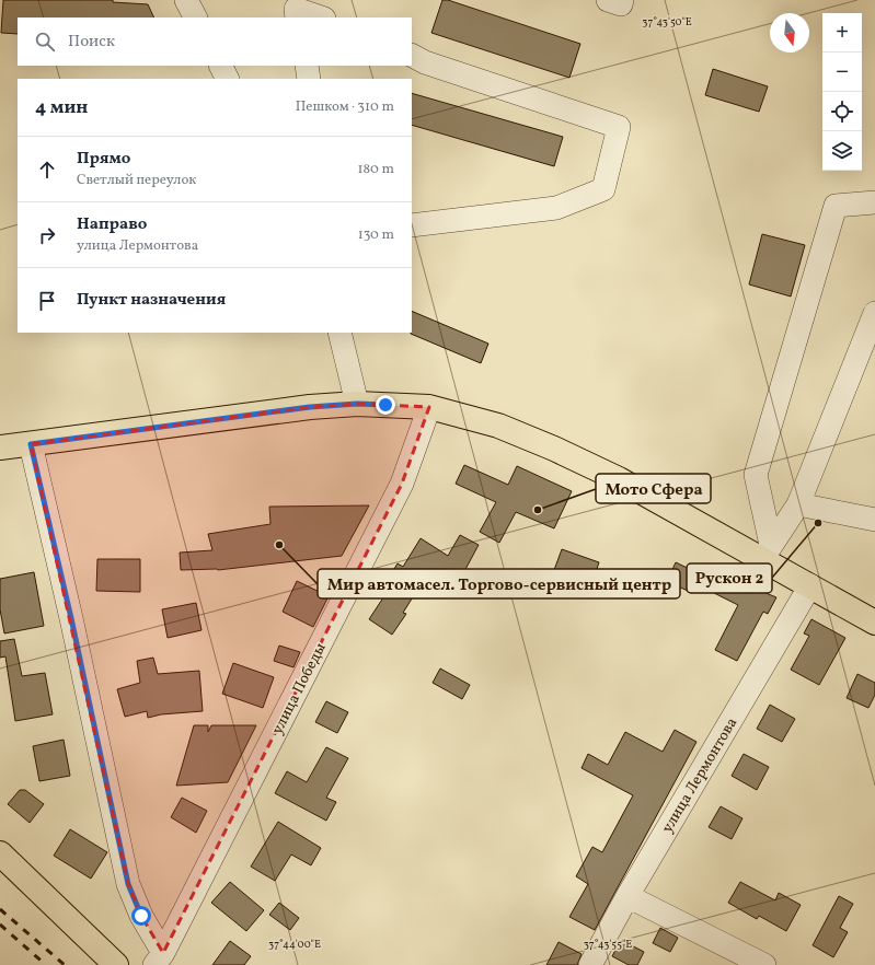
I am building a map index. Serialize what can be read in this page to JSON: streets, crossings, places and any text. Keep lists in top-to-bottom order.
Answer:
{
  "streets": {
    "street": ["улица Победы", "улица Лермонтова"]
  },
  "places": ["Мото Сфера", "Рускон 2", "Мир автомасел. Торгово-сервисный центр"],
  "north": "bottom",
  "page": {
    "map_buttons": ["+", "−"],
    "search": "Поиск",
    "heading": ["4 мин", "Пешком · 310 m"],
    "list": [
      ["Прямо", "Светлый переулок", "180 m"],
      ["Направо", "улица Лермонтова", "130 m"],
      "Пункт назначения"
    ]
  },
  "coordinates": ["37°43'50\"E", "37°44'00\"E", "37°43'55\"E"]
}
